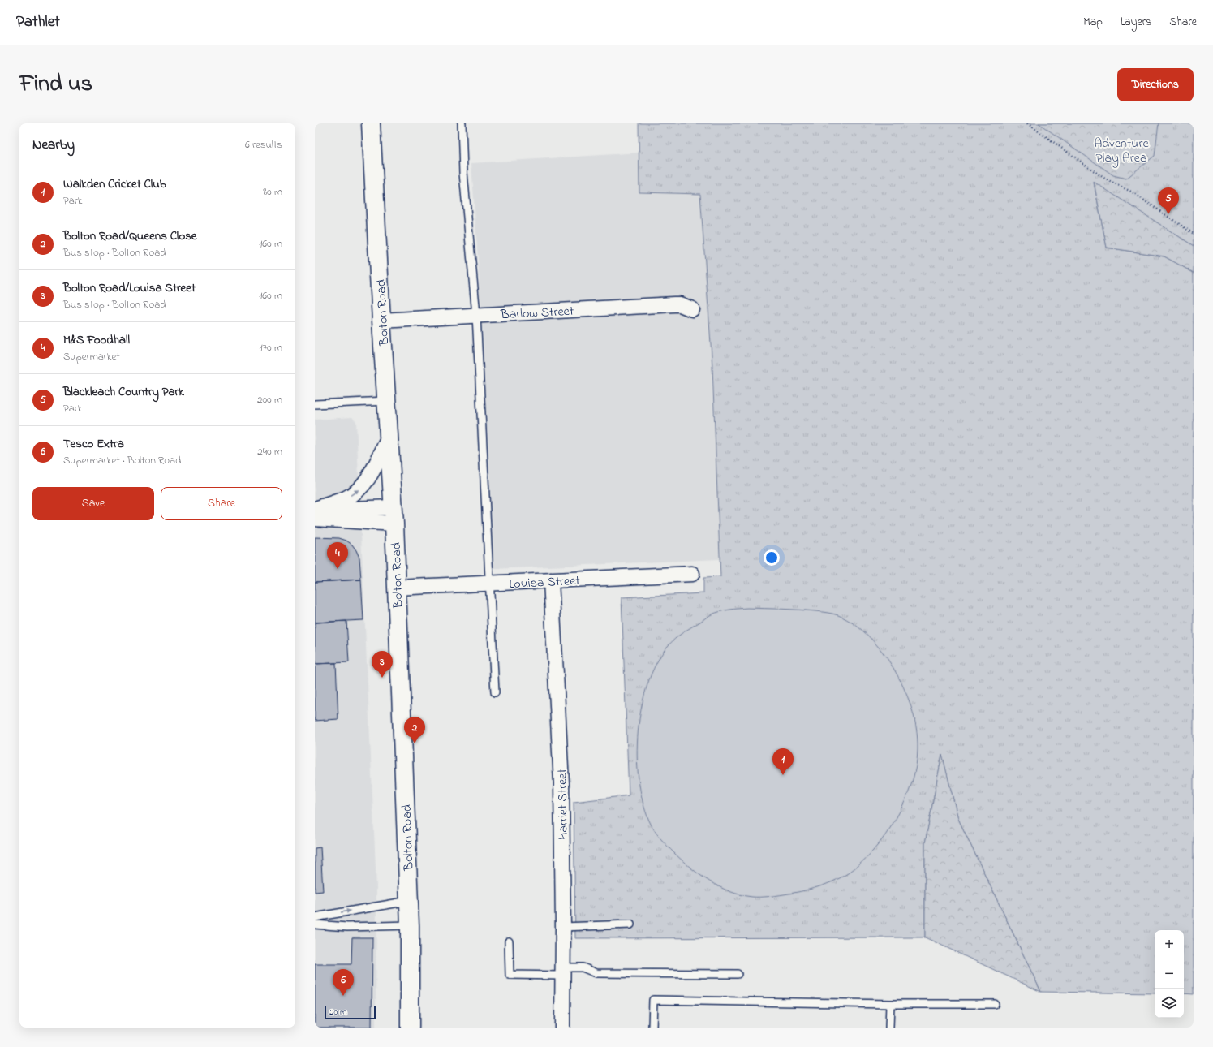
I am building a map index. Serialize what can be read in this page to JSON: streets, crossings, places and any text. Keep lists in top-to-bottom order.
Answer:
{
  "streets": {
    "main road": ["Bolton Road"],
    "street": ["Barlow Street", "Louisa Street", "Harriet Street"]
  },
  "crossings": [
    ["Barlow Street", "Bolton Road"],
    ["Bolton Road", "Louisa Street"],
    ["Louisa Street", "Harriet Street"]
  ],
  "parks": ["Adventure Play Area"],
  "scale_bar": "20 m",
  "page": {
    "header": "Pathlet",
    "nav": ["Map", "Layers", "Share"],
    "title": "Find us",
    "buttons": [
      "Directions",
      ["Save", "Share"]
    ],
    "heading": ["Nearby", "6 results"],
    "list": [
      {
        "mark": "1",
        "name": "Walkden Cricket Club",
        "note": "Park",
        "value": "80 m"
      },
      {
        "mark": "2",
        "name": "Bolton Road/Queens Close",
        "note": "Bus stop · Bolton Road",
        "value": "160 m"
      },
      {
        "mark": "3",
        "name": "Bolton Road/Louisa Street",
        "note": "Bus stop · Bolton Road",
        "value": "160 m"
      },
      {
        "mark": "4",
        "name": "M&S Foodhall",
        "note": "Supermarket",
        "value": "170 m"
      },
      {
        "mark": "5",
        "name": "Blackleach Country Park",
        "note": "Park",
        "value": "200 m"
      },
      {
        "mark": "6",
        "name": "Tesco Extra",
        "note": "Supermarket · Bolton Road",
        "value": "240 m"
      }
    ],
    "pins": [
      "5",
      "4",
      "3",
      "2",
      "1",
      "6"
    ],
    "map_buttons": ["+", "−"],
    "scale": "20 m"
  }
}
